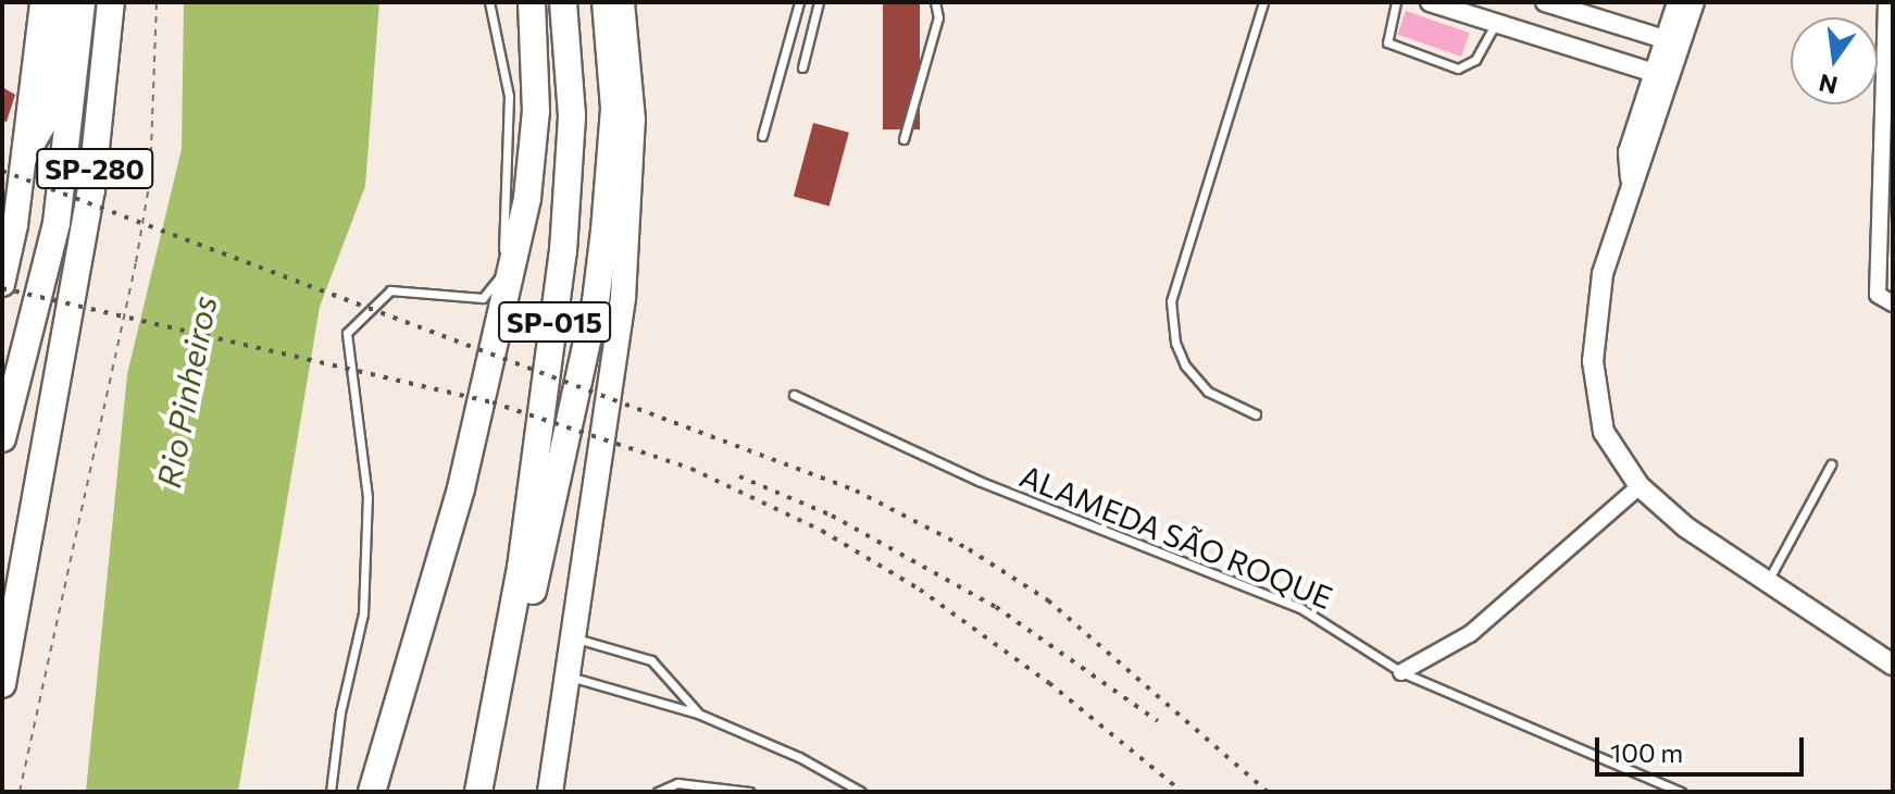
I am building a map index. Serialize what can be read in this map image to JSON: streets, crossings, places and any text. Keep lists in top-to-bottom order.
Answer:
{
  "streets": {
    "highway": ["SP-280", "SP-015"],
    "lane": ["ALAMEDA SÃO ROQUE"]
  },
  "water": ["Rio Pinheiros"],
  "scale_bar": "100 m",
  "north": "bottom"
}
